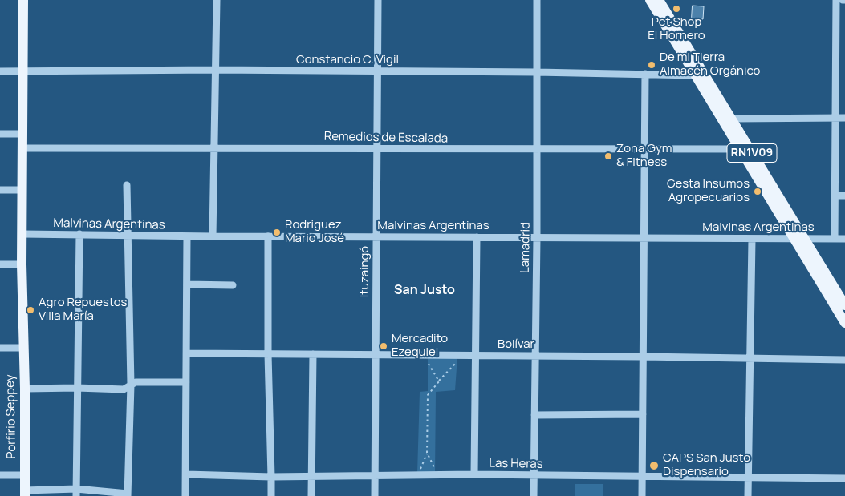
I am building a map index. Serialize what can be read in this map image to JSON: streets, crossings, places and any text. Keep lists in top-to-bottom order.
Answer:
{
  "streets": {
    "main road": ["RN1V09", "Porfirio Seppey"],
    "street": [
      "Constancio C. Vigil",
      "Remedios de Escalada",
      "Malvinas Argentinas",
      "Lamadrid",
      "Ituzaingó",
      "Bolívar",
      "Las Heras"
    ]
  },
  "crossings": [
    ["Constancio C. Vigil", "RN1V09"],
    ["Constancio C. Vigil", "Lamadrid"],
    ["Constancio C. Vigil", "Ituzaingó"],
    ["Constancio C. Vigil", "Porfirio Seppey"],
    ["Remedios de Escalada", "RN1V09"],
    ["Remedios de Escalada", "Lamadrid"],
    ["Remedios de Escalada", "Ituzaingó"],
    ["Remedios de Escalada", "Porfirio Seppey"],
    ["RN1V09", "Malvinas Argentinas"],
    ["Malvinas Argentinas", "Lamadrid"],
    ["Malvinas Argentinas", "Ituzaingó"],
    ["Malvinas Argentinas", "Porfirio Seppey"],
    ["Lamadrid", "Bolívar"],
    ["Lamadrid", "Las Heras"],
    ["Ituzaingó", "Bolívar"],
    ["Ituzaingó", "Las Heras"]
  ],
  "districts": ["San Justo"],
  "places": [
    "Pet Shop El Hornero",
    "De mi Tierra Almacén Orgánico",
    "Zona Gym & Fitness",
    "Gesta Insumos Agropecuarios",
    "Rodriguez Mario José",
    "Agro Repuestos Villa María",
    "Mercadito Ezequiel",
    "CAPS San Justo Dispensario"
  ]
}
